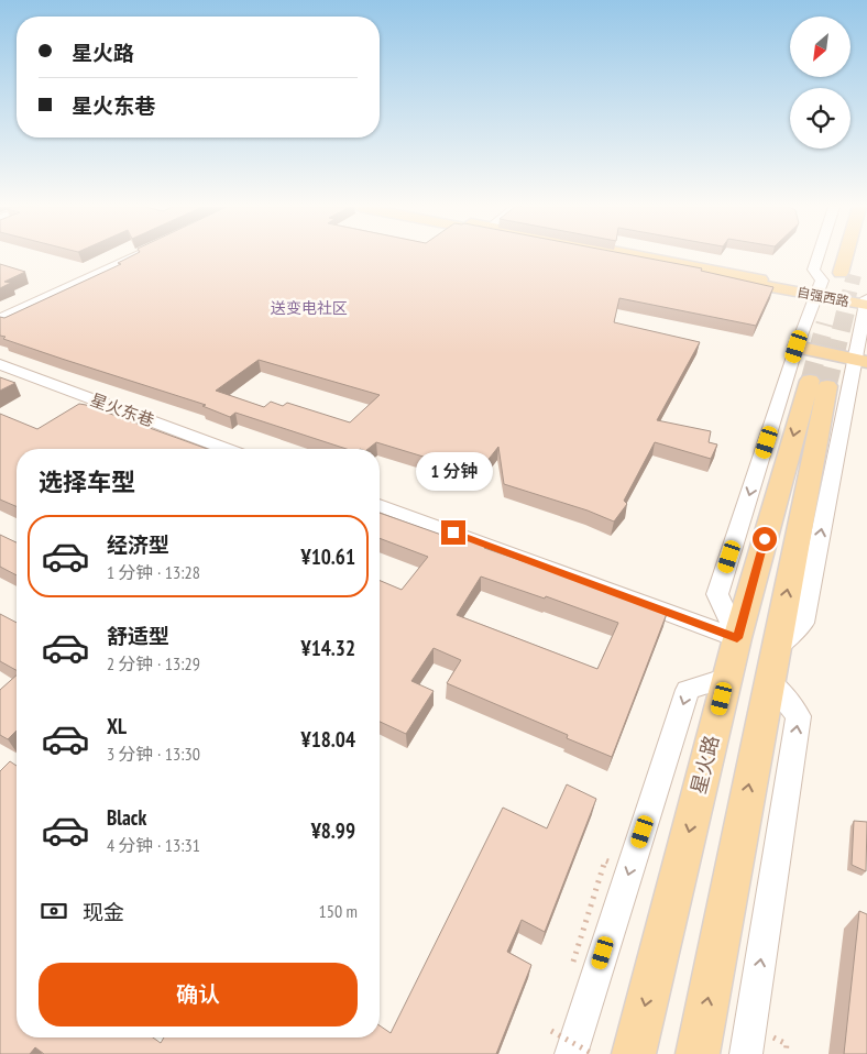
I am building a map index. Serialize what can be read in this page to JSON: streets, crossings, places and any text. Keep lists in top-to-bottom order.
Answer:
{
  "streets": {
    "main road": ["自强西路", "星火路"],
    "street": ["星火东巷"]
  },
  "districts": ["送变电社区"],
  "north": "bottom left",
  "page": {
    "banner": ["星火路", "星火东巷"],
    "heading": "选择车型",
    "bubble": "1 分钟",
    "list": [
      {
        "name": "经济型",
        "note": "1 分钟 · 13:28",
        "value": "¥10.61"
      },
      {
        "name": "舒适型",
        "note": "2 分钟 · 13:29",
        "value": "¥14.32"
      },
      {
        "name": "XL",
        "note": "3 分钟 · 13:30",
        "value": "¥18.04"
      },
      {
        "name": "Black",
        "note": "4 分钟 · 13:31",
        "value": "¥8.99"
      }
    ],
    "pay": ["现金", "150 m"],
    "buttons": "确认"
  }
}
